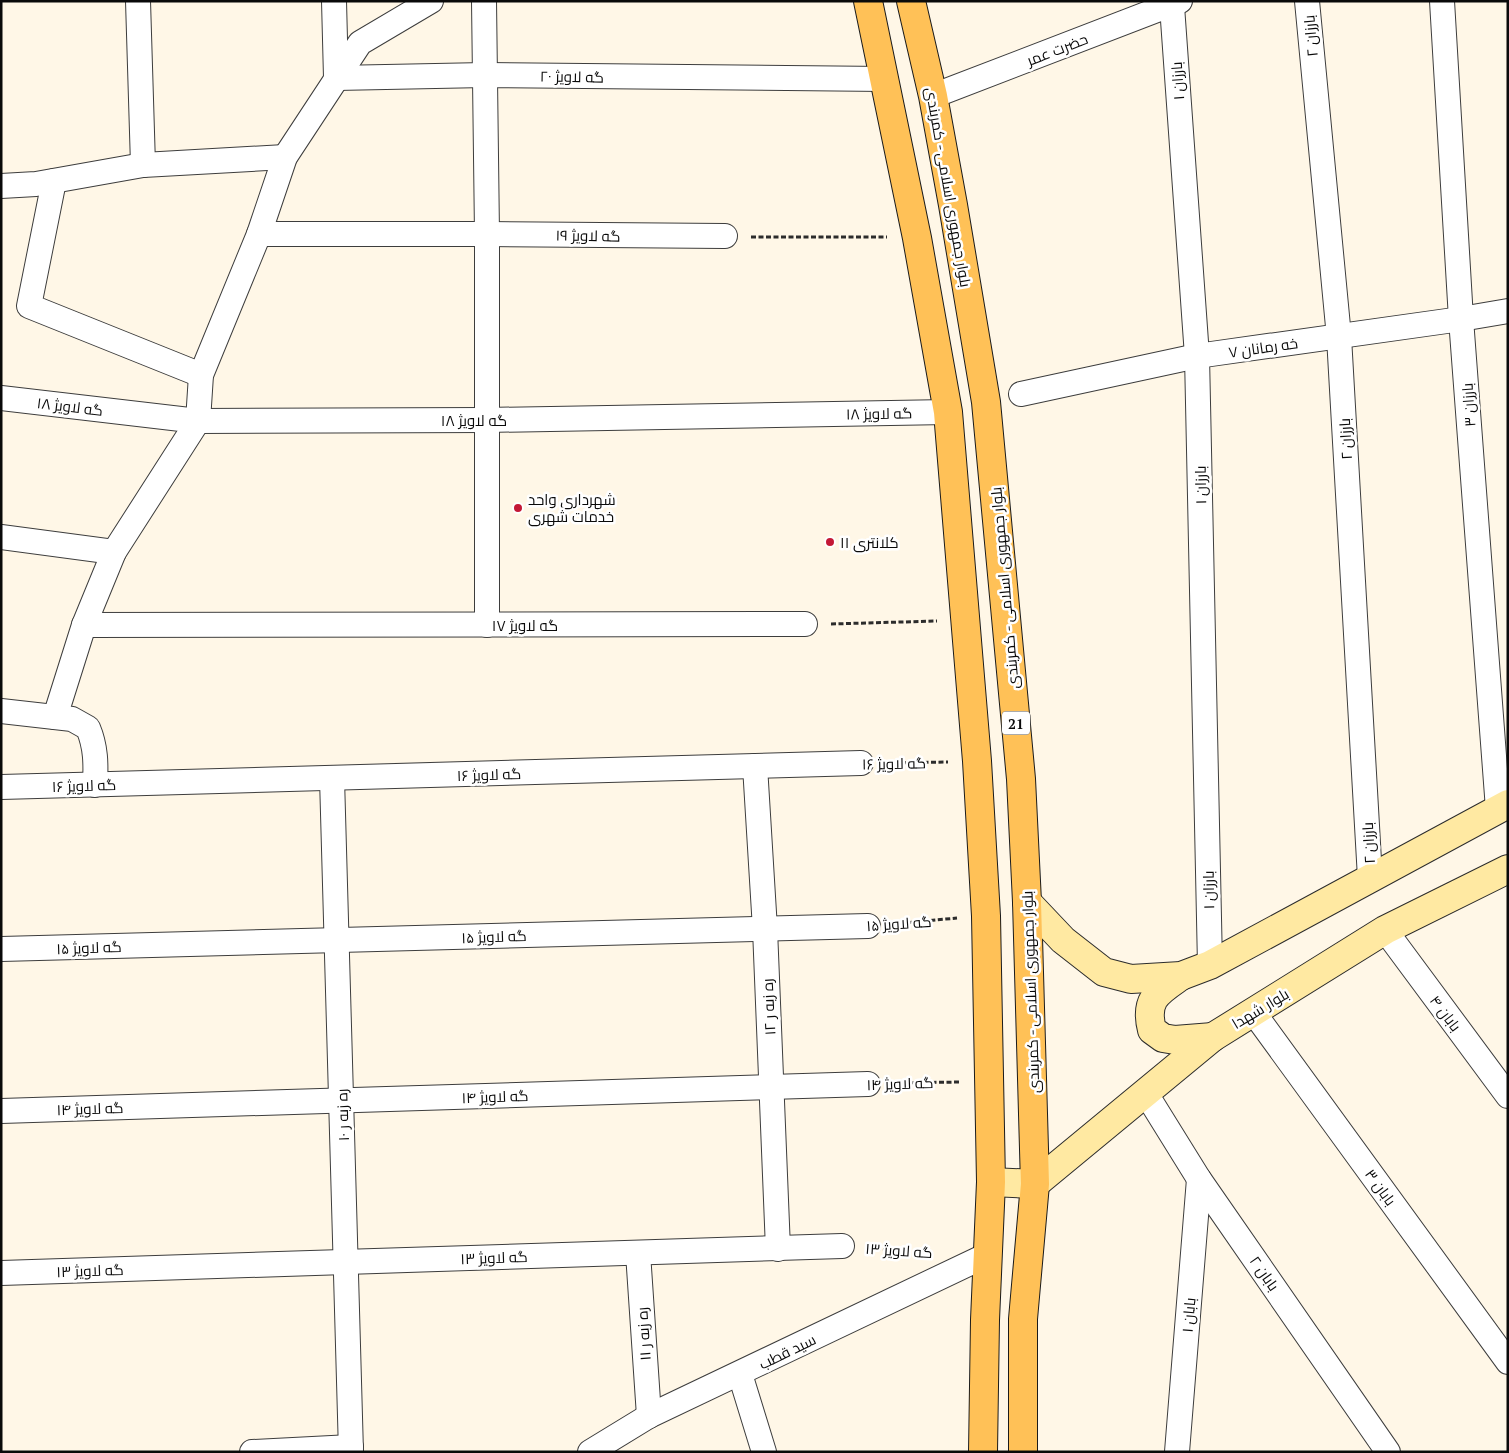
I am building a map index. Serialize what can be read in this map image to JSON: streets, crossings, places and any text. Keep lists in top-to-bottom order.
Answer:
{
  "streets": {
    "main road": ["بلوار جمهوری اسلامی - کمربندی", "21", "بلوار شهدا"],
    "street": [
      "بارزان ۲",
      "حضرت عمر",
      "گه لاویژ ۲۰",
      "بارزان ۱",
      "۱۹ گه لاویژ",
      "خه رمانان ۷",
      "بارزان ۳",
      "گه لاویژ ۱۸",
      "گه لاویژ ۱۷",
      "۱۶ گه لاویژ",
      "گه لاویژ ۱۵",
      "ره زبه ر ۱۲",
      "بابان ۴",
      "گه لاویژ ۱۴",
      "ره زبه ر ۱۰",
      "بابان ۳",
      "گه لاویژ ۱۳",
      "بابان ۲",
      "بابان ۱",
      "ره زبه ر ۱۱",
      "سید قطب"
    ]
  },
  "crossings": [
    ["بارزان ۲", "خه رمانان ۷"],
    ["حضرت عمر", "بارزان ۱"],
    ["حضرت عمر", "بلوار جمهوری اسلامی - کمربندی"],
    ["بارزان ۱", "خه رمانان ۷"],
    ["بلوار جمهوری اسلامی - کمربندی", "بلوار شهدا"],
    ["خه رمانان ۷", "بارزان ۳"],
    ["۱۶ گه لاویژ", "ره زبه ر ۱۲"],
    ["۱۶ گه لاویژ", "ره زبه ر ۱۰"],
    ["گه لاویژ ۱۵", "ره زبه ر ۱۲"],
    ["گه لاویژ ۱۵", "ره زبه ر ۱۰"],
    ["ره زبه ر ۱۲", "گه لاویژ ۱۴"],
    ["ره زبه ر ۱۲", "گه لاویژ ۱۳"],
    ["بلوار شهدا", "بابان ۴"],
    ["بلوار شهدا", "بابان ۳"],
    ["بلوار شهدا", "بابان ۲"],
    ["گه لاویژ ۱۴", "ره زبه ر ۱۰"],
    ["ره زبه ر ۱۰", "گه لاویژ ۱۳"],
    ["گه لاویژ ۱۳", "ره زبه ر ۱۱"],
    ["بابان ۲", "بابان ۱"],
    ["ره زبه ر ۱۱", "سید قطب"]
  ],
  "places": ["شهرداری واحد خدمات شهری", "کلانتری ۱۱"]
}
